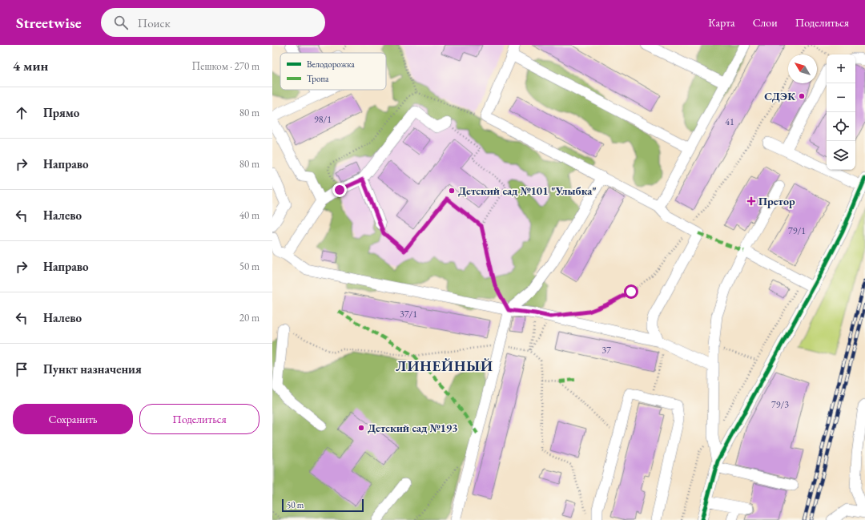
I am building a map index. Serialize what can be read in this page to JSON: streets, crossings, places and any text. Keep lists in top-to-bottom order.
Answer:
{
  "districts": ["ЛИНЕЙНЫЙ"],
  "places": {
    "other": ["СДЭК", "Детский сад №101 \"Улыбка\"", "Детский сад №193"],
    "health": ["Претор"]
  },
  "house_numbers": [
    "98/1",
    "41",
    "79/1",
    "37/1",
    "37",
    "79/3"
  ],
  "legend": ["Велодорожка", "Тропа"],
  "scale_bar": "50 m",
  "north": "top left",
  "page": {
    "header": "Streetwise",
    "search": "Поиск",
    "nav": ["Карта", "Слои", "Поделиться"],
    "heading": ["4 мин", "Пешком · 270 m"],
    "map_buttons": ["+", "−"],
    "list": [
      ["Прямо", "80 m"],
      ["Направо", "80 m"],
      ["Налево", "40 m"],
      ["Направо", "50 m"],
      ["Налево", "20 m"],
      "Пункт назначения"
    ],
    "buttons": ["Сохранить", "Поделиться"],
    "scale": "50 m"
  }
}
